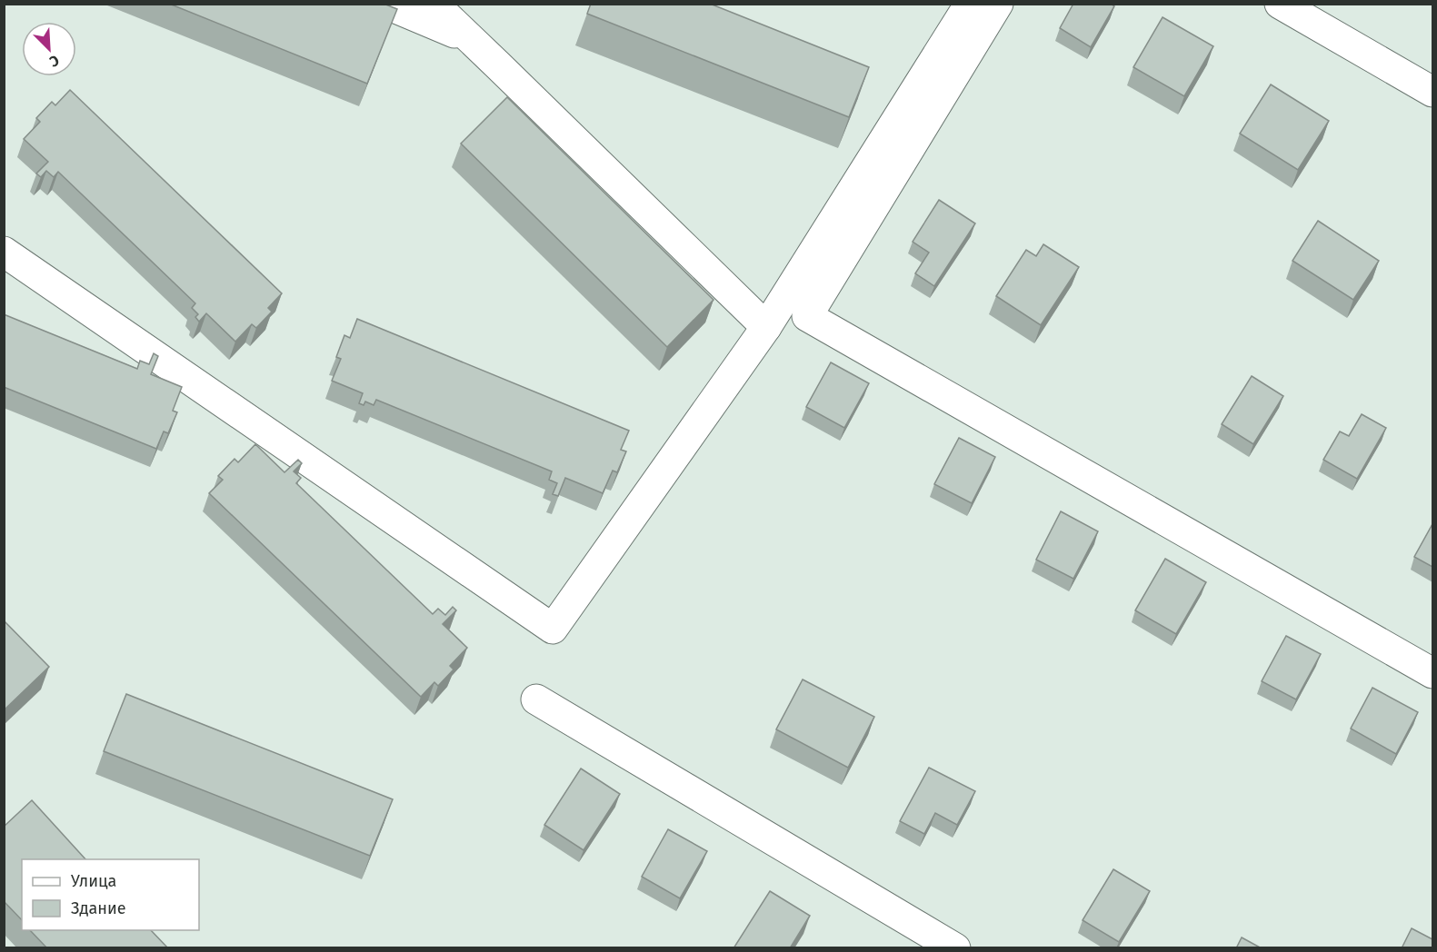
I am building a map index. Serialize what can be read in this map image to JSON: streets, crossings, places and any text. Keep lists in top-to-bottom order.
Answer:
{
  "legend": ["Улица", "Здание"],
  "north": "bottom right"
}
